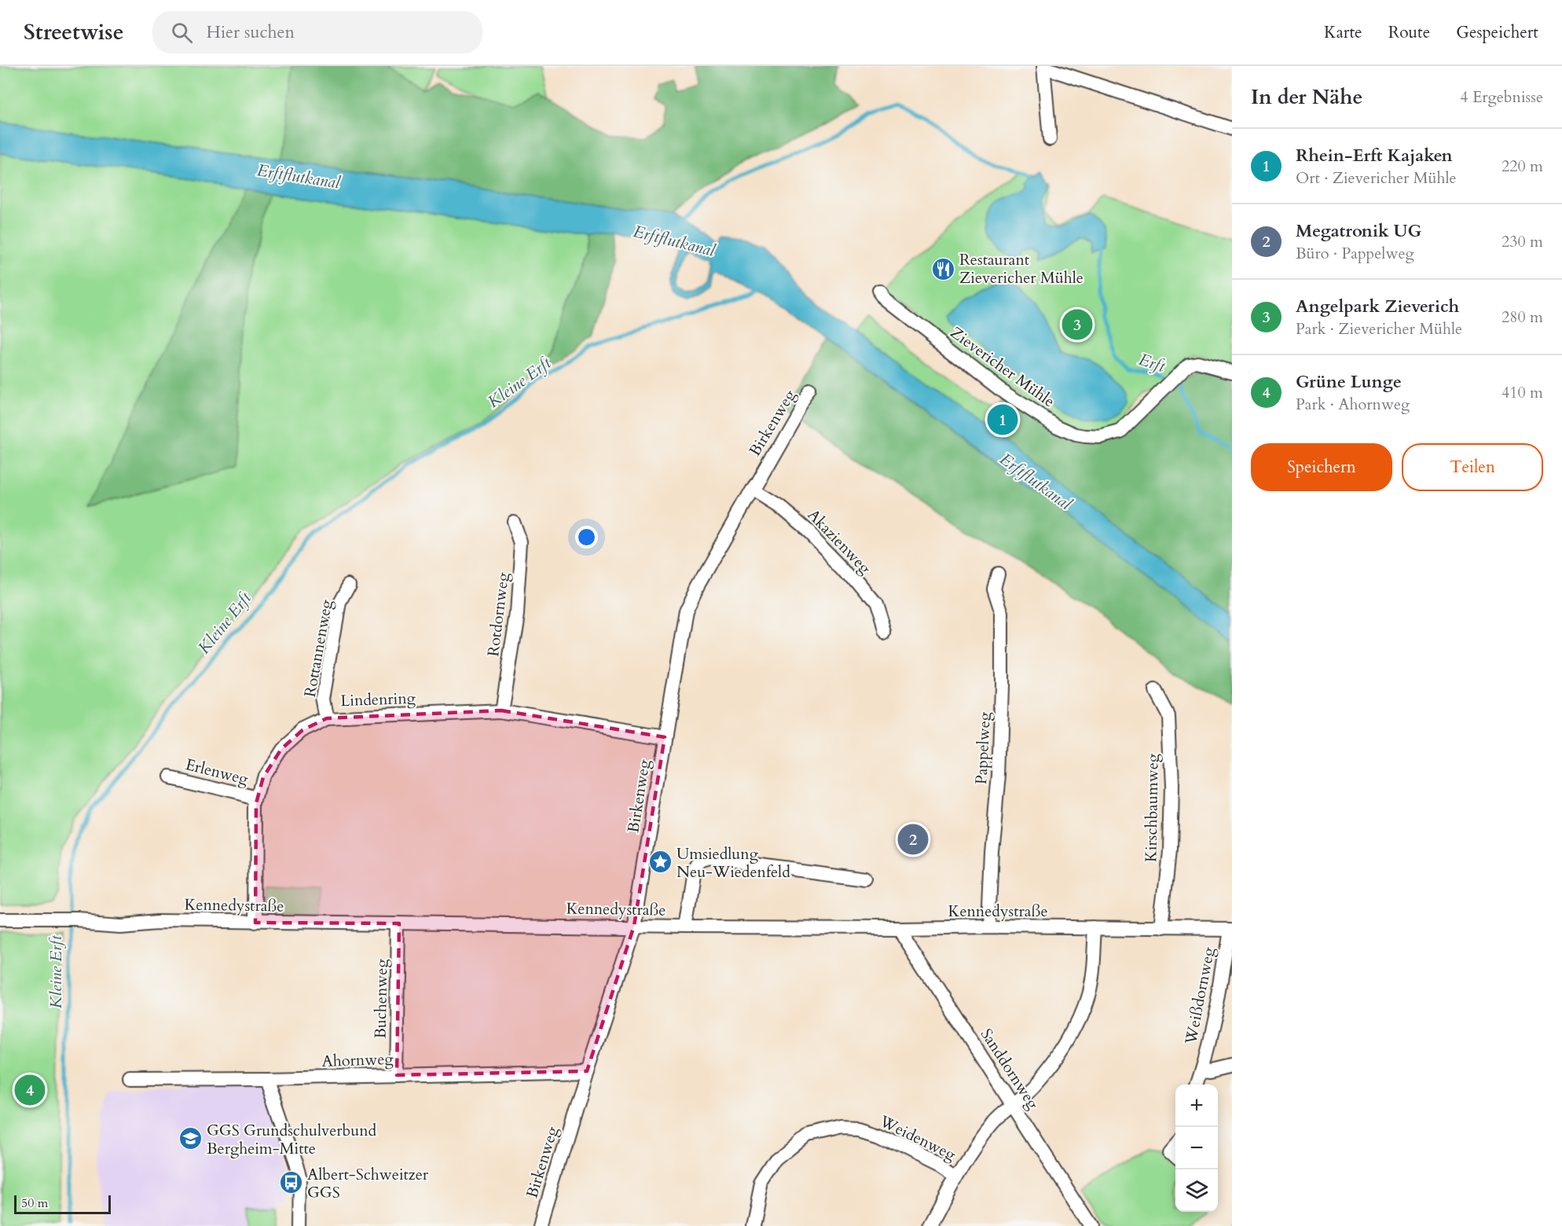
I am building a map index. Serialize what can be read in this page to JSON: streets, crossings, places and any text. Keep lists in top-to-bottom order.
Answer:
{
  "streets": {
    "street": [
      "Zievericher Mühle",
      "Birkenweg",
      "Akazienweg",
      "Rotdornweg",
      "Rottannenweg",
      "Lindenring",
      "Pappelweg",
      "Erlenweg",
      "Kirschbaumweg",
      "Kennedystraße",
      "Weißdornweg",
      "Buchenweg",
      "Ahornweg",
      "Sanddornweg",
      "Weidenweg"
    ]
  },
  "crossings": [
    ["Birkenweg", "Akazienweg"],
    ["Birkenweg", "Lindenring"],
    ["Birkenweg", "Kennedystraße"],
    ["Birkenweg", "Ahornweg"],
    ["Rotdornweg", "Lindenring"],
    ["Rottannenweg", "Lindenring"],
    ["Lindenring", "Erlenweg"],
    ["Lindenring", "Kennedystraße"],
    ["Pappelweg", "Kennedystraße"],
    ["Kirschbaumweg", "Kennedystraße"],
    ["Kennedystraße", "Weißdornweg"],
    ["Kennedystraße", "Buchenweg"],
    ["Kennedystraße", "Sanddornweg"],
    ["Kennedystraße", "Weidenweg"],
    ["Buchenweg", "Ahornweg"],
    ["Sanddornweg", "Weidenweg"]
  ],
  "water": ["Erftflutkanal", "Erft", "Kleine Erft"],
  "places": {
    "restaurant": ["Restaurant Zievericher Mühle"],
    "place": ["Umsiedlung Neu-Wiedenfeld"],
    "school or university": ["GGS Grundschulverbund Bergheim-Mitte"],
    "bus stop": ["Albert-Schweitzer GGS"]
  },
  "scale_bar": "50 m",
  "page": {
    "header": "Streetwise",
    "search": "Hier suchen",
    "nav": ["Karte", "Route", "Gespeichert"],
    "heading": ["In der Nähe", "4 Ergebnisse"],
    "list": [
      {
        "mark": "1",
        "name": "Rhein-Erft Kajaken",
        "note": "Ort · Zievericher Mühle",
        "value": "220 m"
      },
      {
        "mark": "2",
        "name": "Megatronik UG",
        "note": "Büro · Pappelweg",
        "value": "230 m"
      },
      {
        "mark": "3",
        "name": "Angelpark Zieverich",
        "note": "Park · Zievericher Mühle",
        "value": "280 m"
      },
      {
        "mark": "4",
        "name": "Grüne Lunge",
        "note": "Park · Ahornweg",
        "value": "410 m"
      }
    ],
    "pins": [
      "3",
      "1",
      "2",
      "4"
    ],
    "buttons": ["Speichern", "Teilen"],
    "map_buttons": ["+", "−"],
    "scale": "50 m"
  }
}
